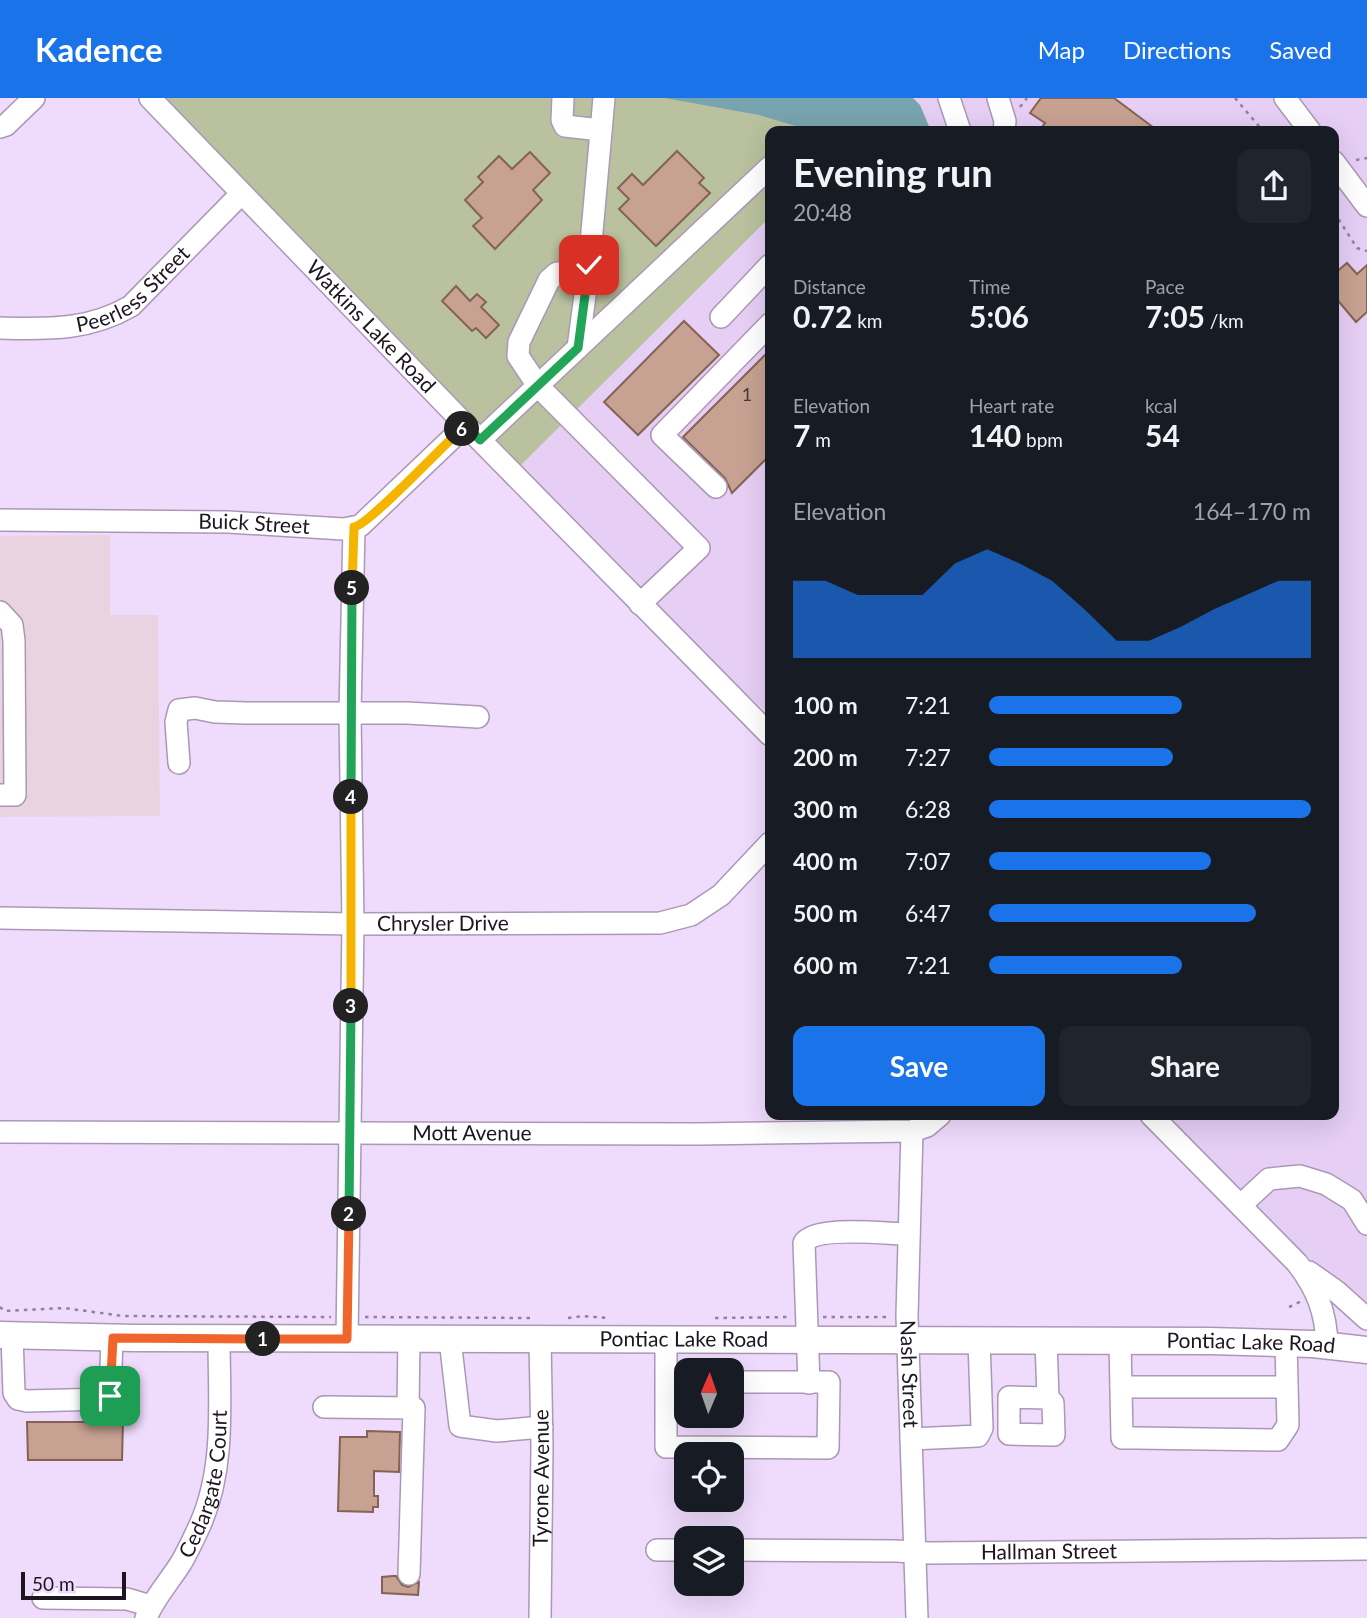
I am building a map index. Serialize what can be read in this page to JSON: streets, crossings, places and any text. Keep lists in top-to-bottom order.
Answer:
{
  "streets": {
    "main road": ["Pontiac Lake Road"],
    "street": [
      "Peerless Street",
      "Watkins Lake Road",
      "Buick Street",
      "Chrysler Drive",
      "Mott Avenue",
      "Nash Street",
      "Tyrone Avenue",
      "Cedargate Court",
      "Hallman Street"
    ]
  },
  "crossings": [
    ["Peerless Street", "Watkins Lake Road"],
    ["Mott Avenue", "Nash Street"],
    ["Pontiac Lake Road", "Nash Street"],
    ["Pontiac Lake Road", "Tyrone Avenue"],
    ["Pontiac Lake Road", "Cedargate Court"],
    ["Nash Street", "Hallman Street"]
  ],
  "house_numbers": ["1"],
  "scale_bar": "50 m",
  "north": "top",
  "page": {
    "header": "Kadence",
    "nav": ["Map", "Directions", "Saved"],
    "heading": ["Evening run", "20:48"],
    "stats": [
      ["Distance", "0.72 km"],
      ["Time", "5:06"],
      ["Pace", "7:05 /km"],
      ["Elevation", "7 m"],
      ["Heart rate", "140 bpm"],
      ["kcal", "54"]
    ],
    "pins": [
      "6",
      "5",
      "4",
      "3",
      "2",
      "1"
    ],
    "chart": ["Elevation", "164–170 m"],
    "list": [
      {
        "name": "100 m",
        "note": "7:21"
      },
      {
        "name": "200 m",
        "note": "7:27"
      },
      {
        "name": "300 m",
        "note": "6:28"
      },
      {
        "name": "400 m",
        "note": "7:07"
      },
      {
        "name": "500 m",
        "note": "6:47"
      },
      {
        "name": "600 m",
        "note": "7:21"
      }
    ],
    "buttons": ["Save", "Share"],
    "scale": "50 m"
  }
}
